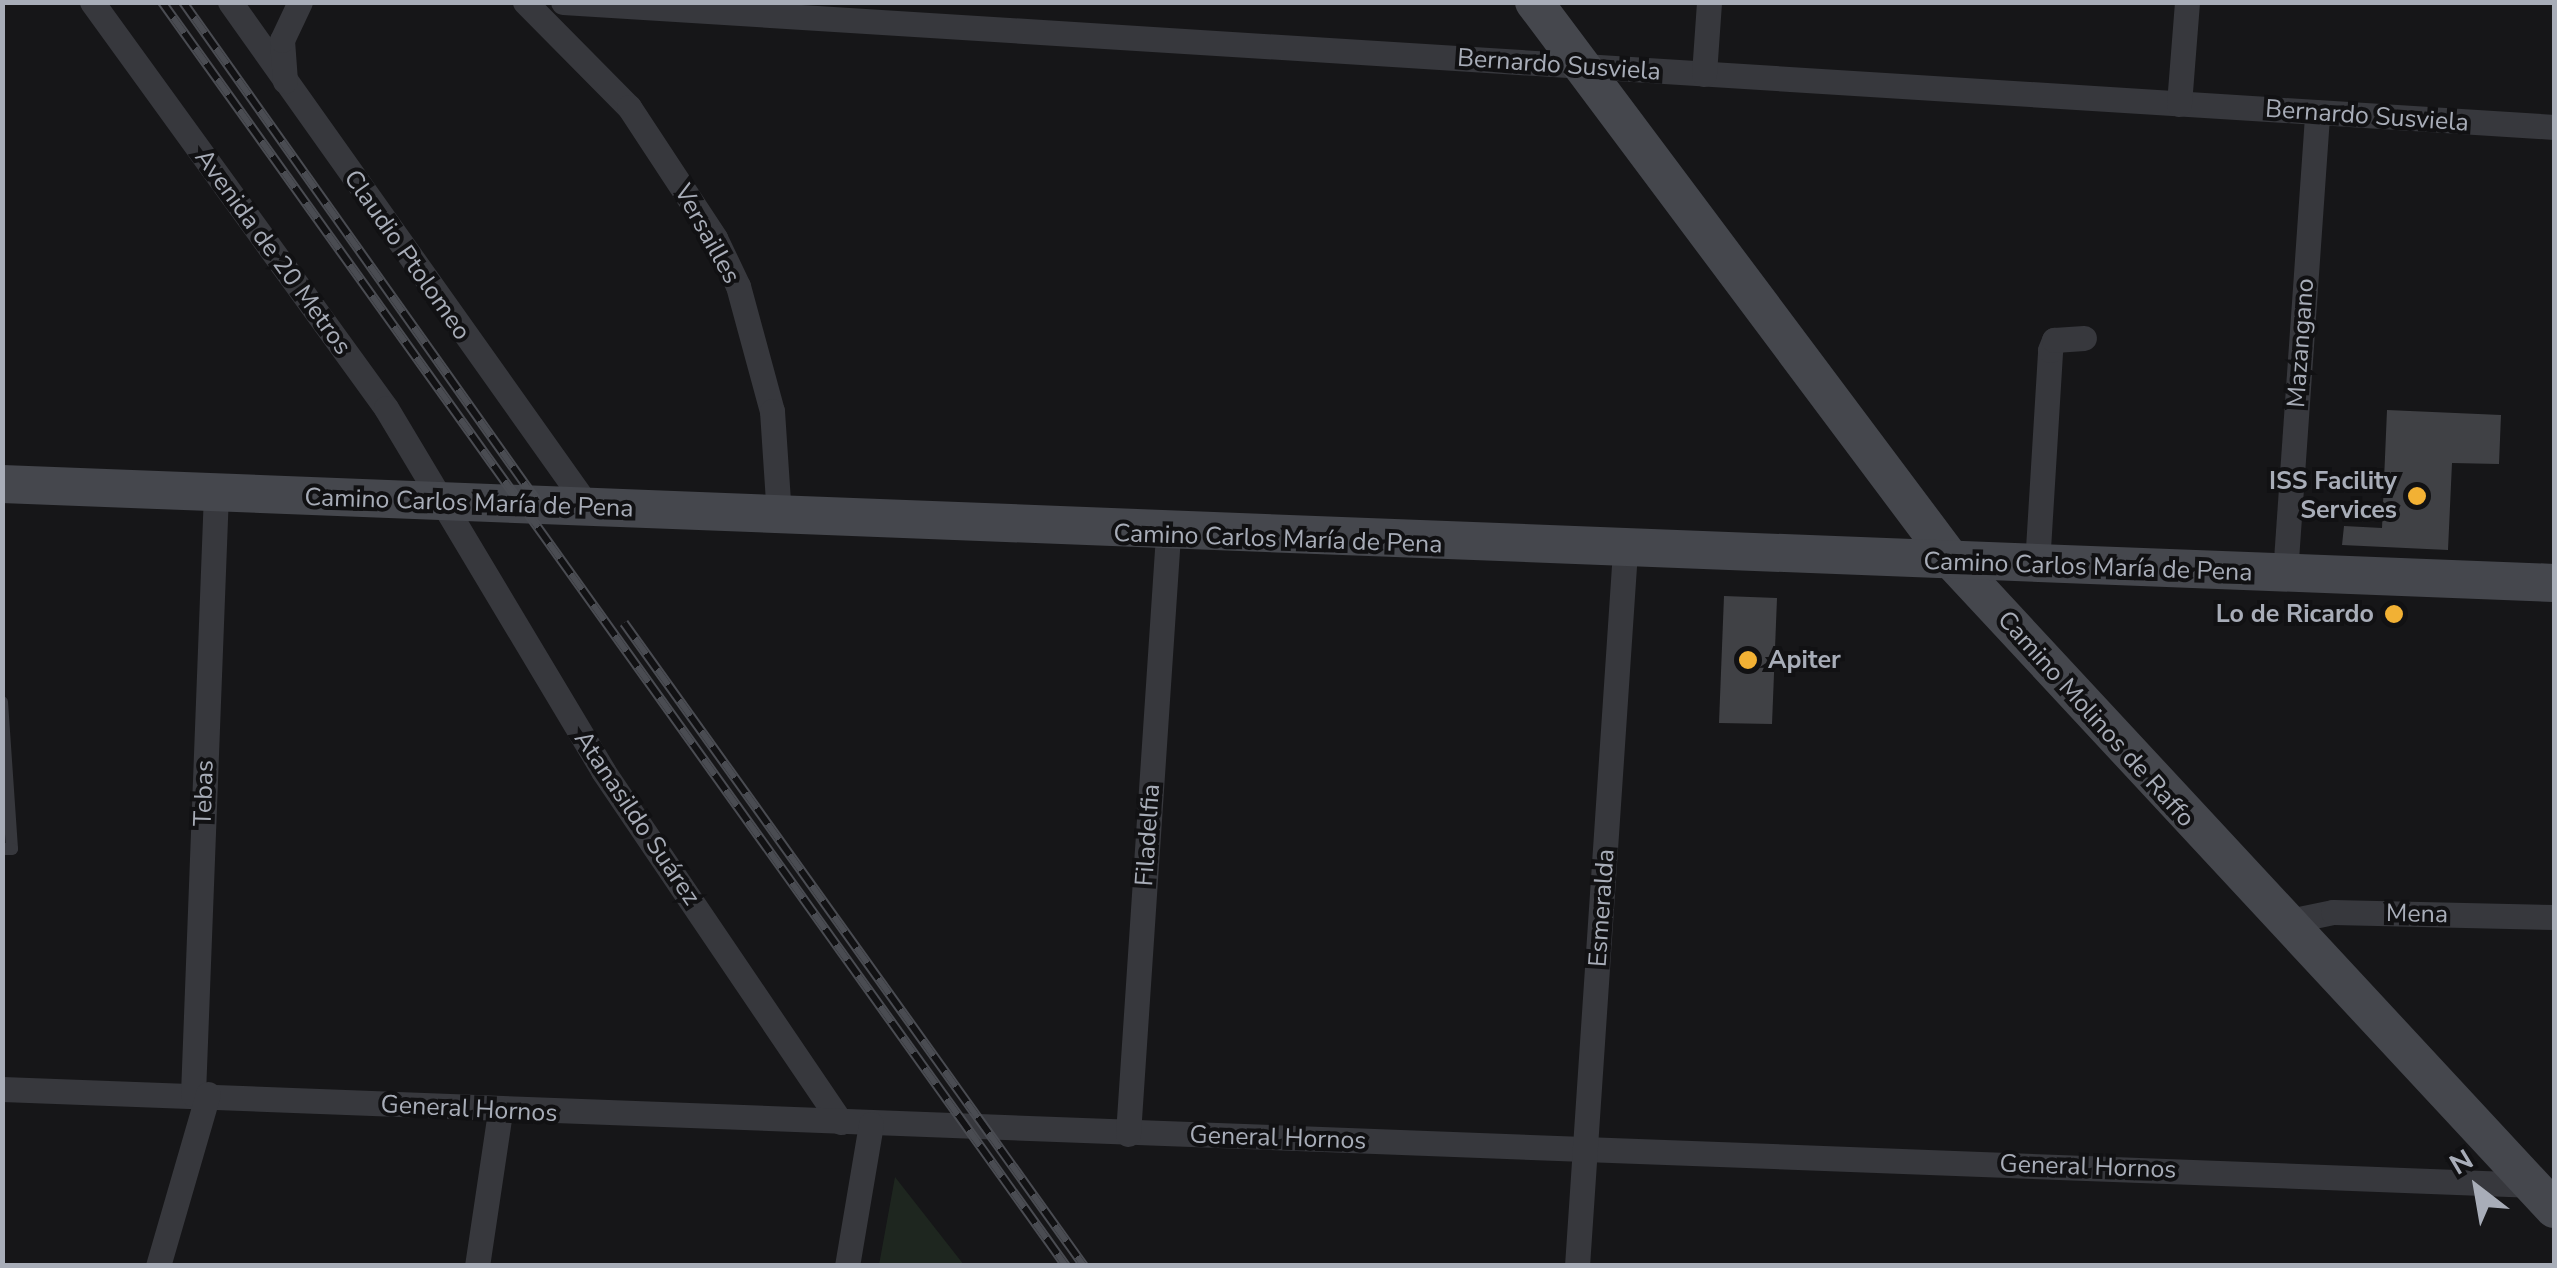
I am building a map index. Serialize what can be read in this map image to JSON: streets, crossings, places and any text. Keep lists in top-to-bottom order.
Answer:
{
  "streets": {
    "street": [
      "Bernardo Susviela",
      "Versailles",
      "Avenida de 20 Metros",
      "Claudio Ptolomeo",
      "Mazangano",
      "Camino Carlos María de Pena",
      "Camino Molinos de Raffo",
      "Tebas",
      "Atanasildo Suárez",
      "Filadelfia",
      "Esmeralda",
      "Mena",
      "General Hornos"
    ]
  },
  "crossings": [
    ["Bernardo Susviela", "Mazangano"],
    ["Bernardo Susviela", "Camino Molinos de Raffo"],
    ["Versailles", "Camino Carlos María de Pena"],
    ["Avenida de 20 Metros", "Camino Carlos María de Pena"],
    ["Avenida de 20 Metros", "Atanasildo Suárez"],
    ["Claudio Ptolomeo", "Camino Carlos María de Pena"],
    ["Mazangano", "Camino Carlos María de Pena"],
    ["Camino Carlos María de Pena", "Camino Molinos de Raffo"],
    ["Camino Carlos María de Pena", "Tebas"],
    ["Camino Carlos María de Pena", "Atanasildo Suárez"],
    ["Camino Carlos María de Pena", "Filadelfia"],
    ["Camino Carlos María de Pena", "Esmeralda"],
    ["Camino Molinos de Raffo", "Mena"],
    ["Camino Molinos de Raffo", "General Hornos"],
    ["Tebas", "General Hornos"],
    ["Atanasildo Suárez", "General Hornos"],
    ["Filadelfia", "General Hornos"],
    ["Esmeralda", "General Hornos"]
  ],
  "places": ["ISS Facility Services", "Lo de Ricardo", "Apiter"],
  "north": "top left"
}
